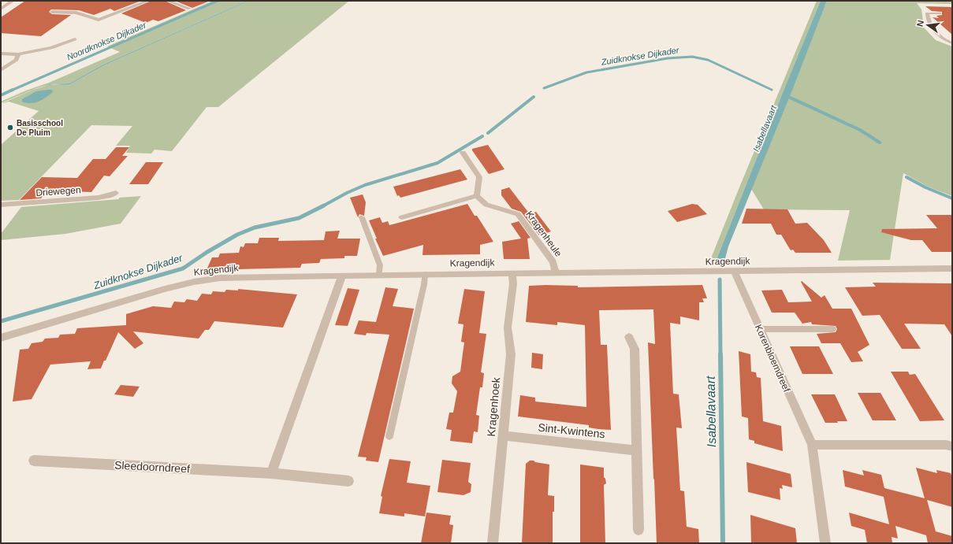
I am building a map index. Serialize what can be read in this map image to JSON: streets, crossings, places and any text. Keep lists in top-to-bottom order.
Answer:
{
  "streets": {
    "street": [
      "Driewegen",
      "Kragenheule",
      "Kragendijk",
      "Korenbloemdreef",
      "Kragenhoek",
      "Sint-Kwintens",
      "Sleedoorndreef"
    ]
  },
  "crossings": [
    ["Kragenheule", "Kragendijk"],
    ["Kragendijk", "Korenbloemdreef"],
    ["Kragendijk", "Kragenhoek"],
    ["Kragenhoek", "Sint-Kwintens"]
  ],
  "water": ["Noordknokse Dijkader", "Zuidknokse Dijkader", "Isabellavaart"],
  "places": ["Basisschool De Pluim"],
  "north": "left"
}
